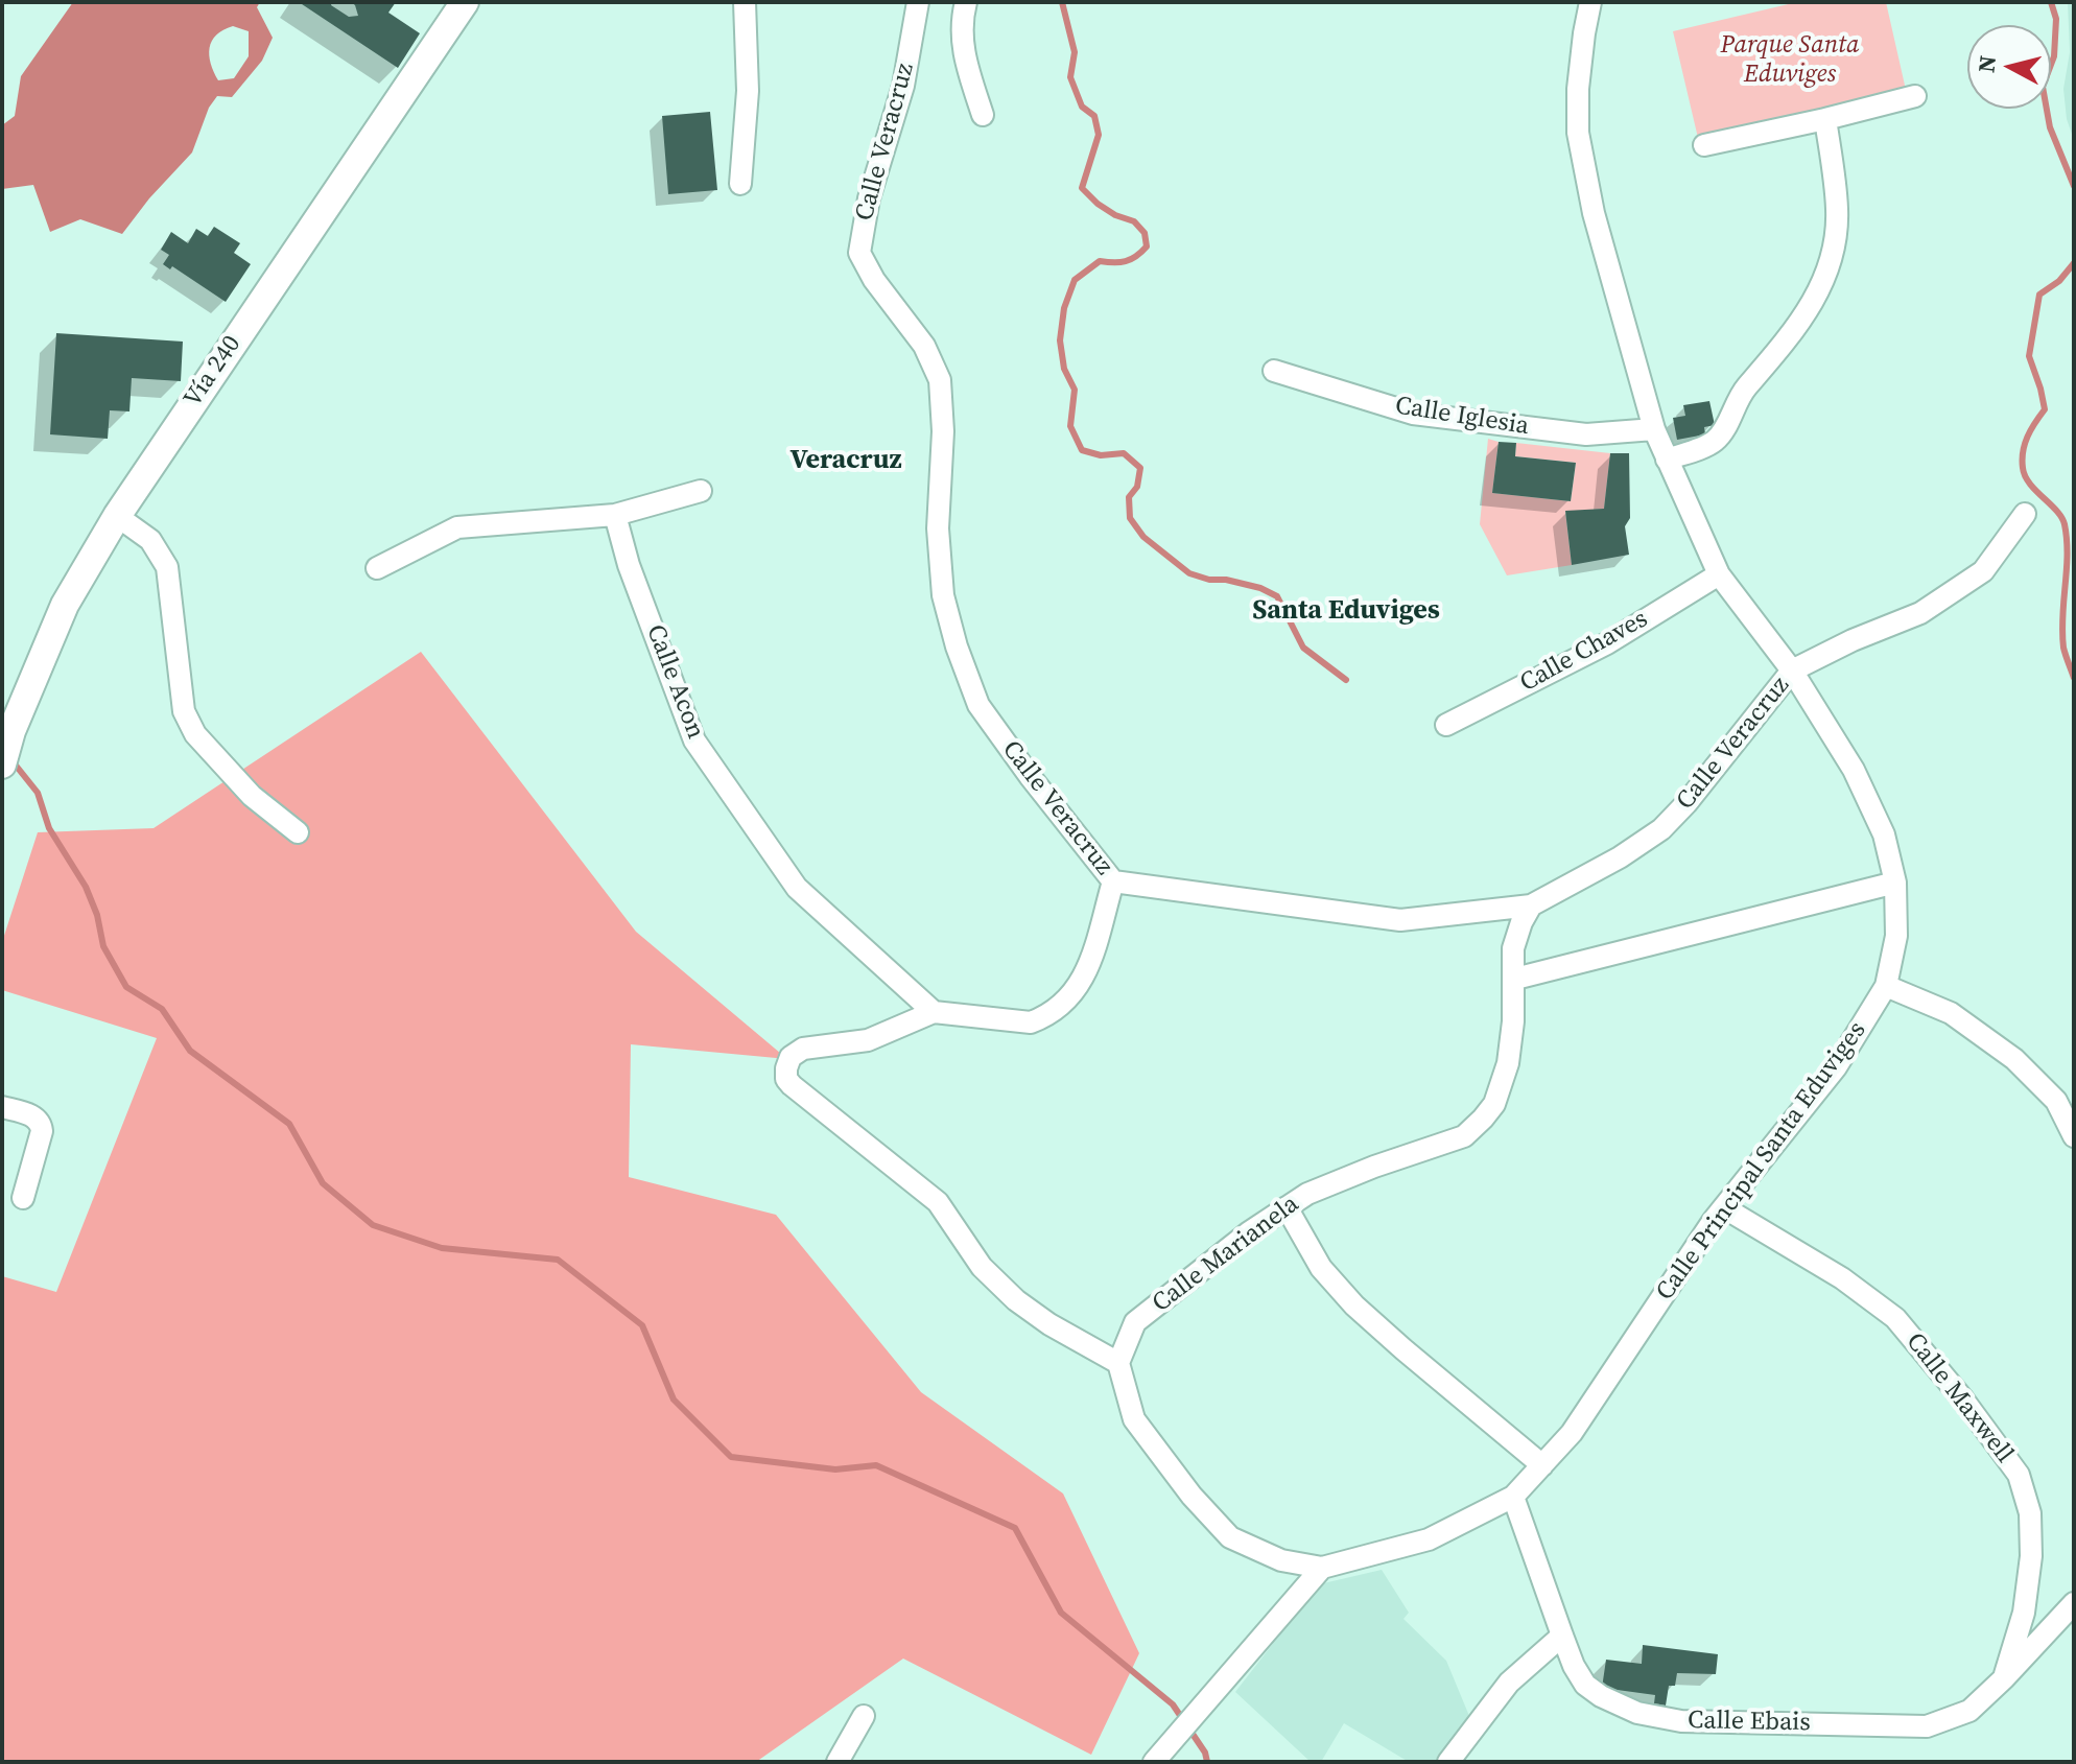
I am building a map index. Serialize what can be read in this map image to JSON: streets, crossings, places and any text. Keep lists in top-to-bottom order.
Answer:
{
  "streets": {
    "main road": ["Vía 240"],
    "street": [
      "Calle Veracruz",
      "Calle Iglesia",
      "Calle Chaves",
      "Calle Acon",
      "Calle Principal Santa Eduviges",
      "Calle Marianela",
      "Calle Maxwell",
      "Calle Ebais"
    ]
  },
  "crossings": [
    ["Calle Veracruz", "Calle Principal Santa Eduviges"],
    ["Calle Veracruz", "Calle Marianela"],
    ["Calle Iglesia", "Calle Principal Santa Eduviges"],
    ["Calle Chaves", "Calle Principal Santa Eduviges"],
    ["Calle Principal Santa Eduviges", "Calle Maxwell"],
    ["Calle Principal Santa Eduviges", "Calle Ebais"],
    ["Calle Maxwell", "Calle Ebais"]
  ],
  "districts": ["Veracruz", "Santa Eduviges"],
  "parks": ["Parque Santa Eduviges"],
  "north": "left"
}
